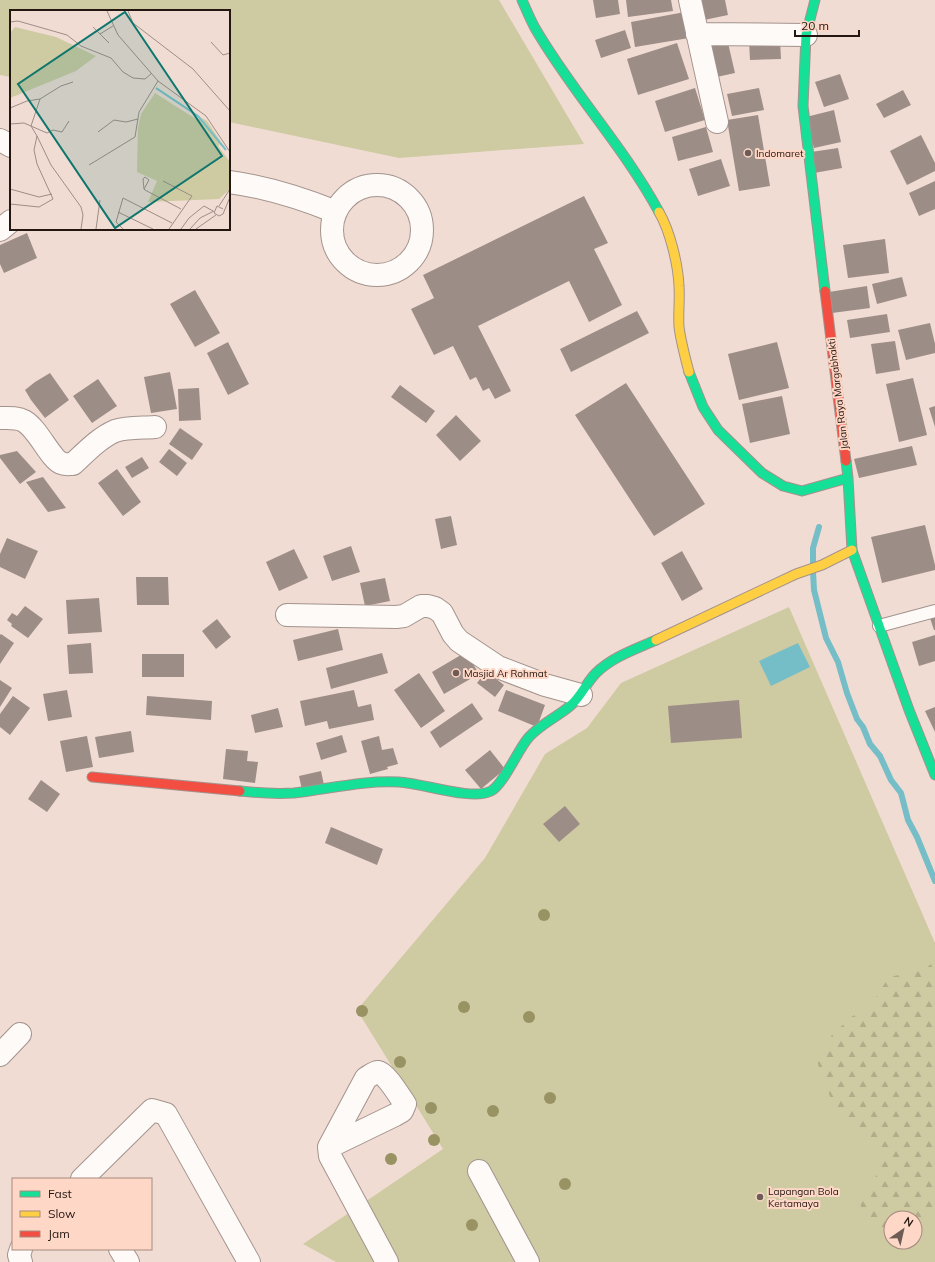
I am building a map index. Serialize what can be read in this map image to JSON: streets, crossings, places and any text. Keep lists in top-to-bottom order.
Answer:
{
  "streets": {
    "street": ["Jalan Raya Margabhakti"]
  },
  "places": ["Indomaret", "Masjid Ar Rohmat", "Lapangan Bola Kertamaya"],
  "legend": ["Fast", "Slow", "Jam"],
  "scale_bar": "20 m",
  "north": "top right"
}
